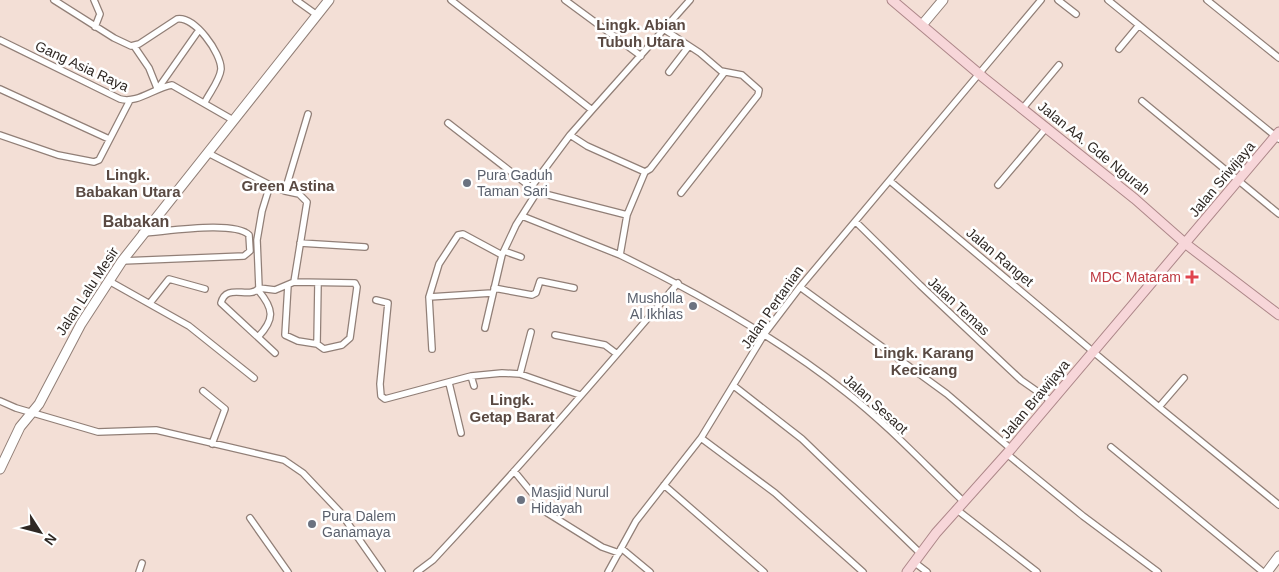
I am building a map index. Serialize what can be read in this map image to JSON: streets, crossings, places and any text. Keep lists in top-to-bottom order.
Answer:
{
  "streets": {
    "main road": ["Jalan AA. Gde Ngurah", "Jalan Sriwijaya", "Jalan Brawijaya"],
    "street": [
      "Gang Asia Raya",
      "Jalan Ranget",
      "Jalan Lalu Mesir",
      "Jalan Temas",
      "Jalan Pertanian",
      "Jalan Sesaot"
    ]
  },
  "crossings": [
    ["Jalan AA. Gde Ngurah", "Jalan Sriwijaya"],
    ["Jalan AA. Gde Ngurah", "Jalan Pertanian"],
    ["Jalan AA. Gde Ngurah", "Jalan Brawijaya"],
    ["Jalan Sriwijaya", "Jalan Brawijaya"],
    ["Jalan Ranget", "Jalan Pertanian"],
    ["Jalan Ranget", "Jalan Brawijaya"],
    ["Jalan Temas", "Jalan Pertanian"],
    ["Jalan Temas", "Jalan Brawijaya"],
    ["Jalan Pertanian", "Jalan Sesaot"],
    ["Jalan Brawijaya", "Jalan Sesaot"]
  ],
  "districts": [
    "Lingk. Abian Tubuh Utara",
    "Lingk. Babakan Utara",
    "Green Astina",
    "Babakan",
    "Lingk. Karang Kecicang",
    "Lingk. Getap Barat"
  ],
  "places": {
    "other": [
      "Pura Gaduh Taman Sari",
      "Musholla Al Ikhlas",
      "Masjid Nurul Hidayah",
      "Pura Dalem Ganamaya"
    ],
    "health": ["MDC Mataram"]
  },
  "north": "bottom right"
}
